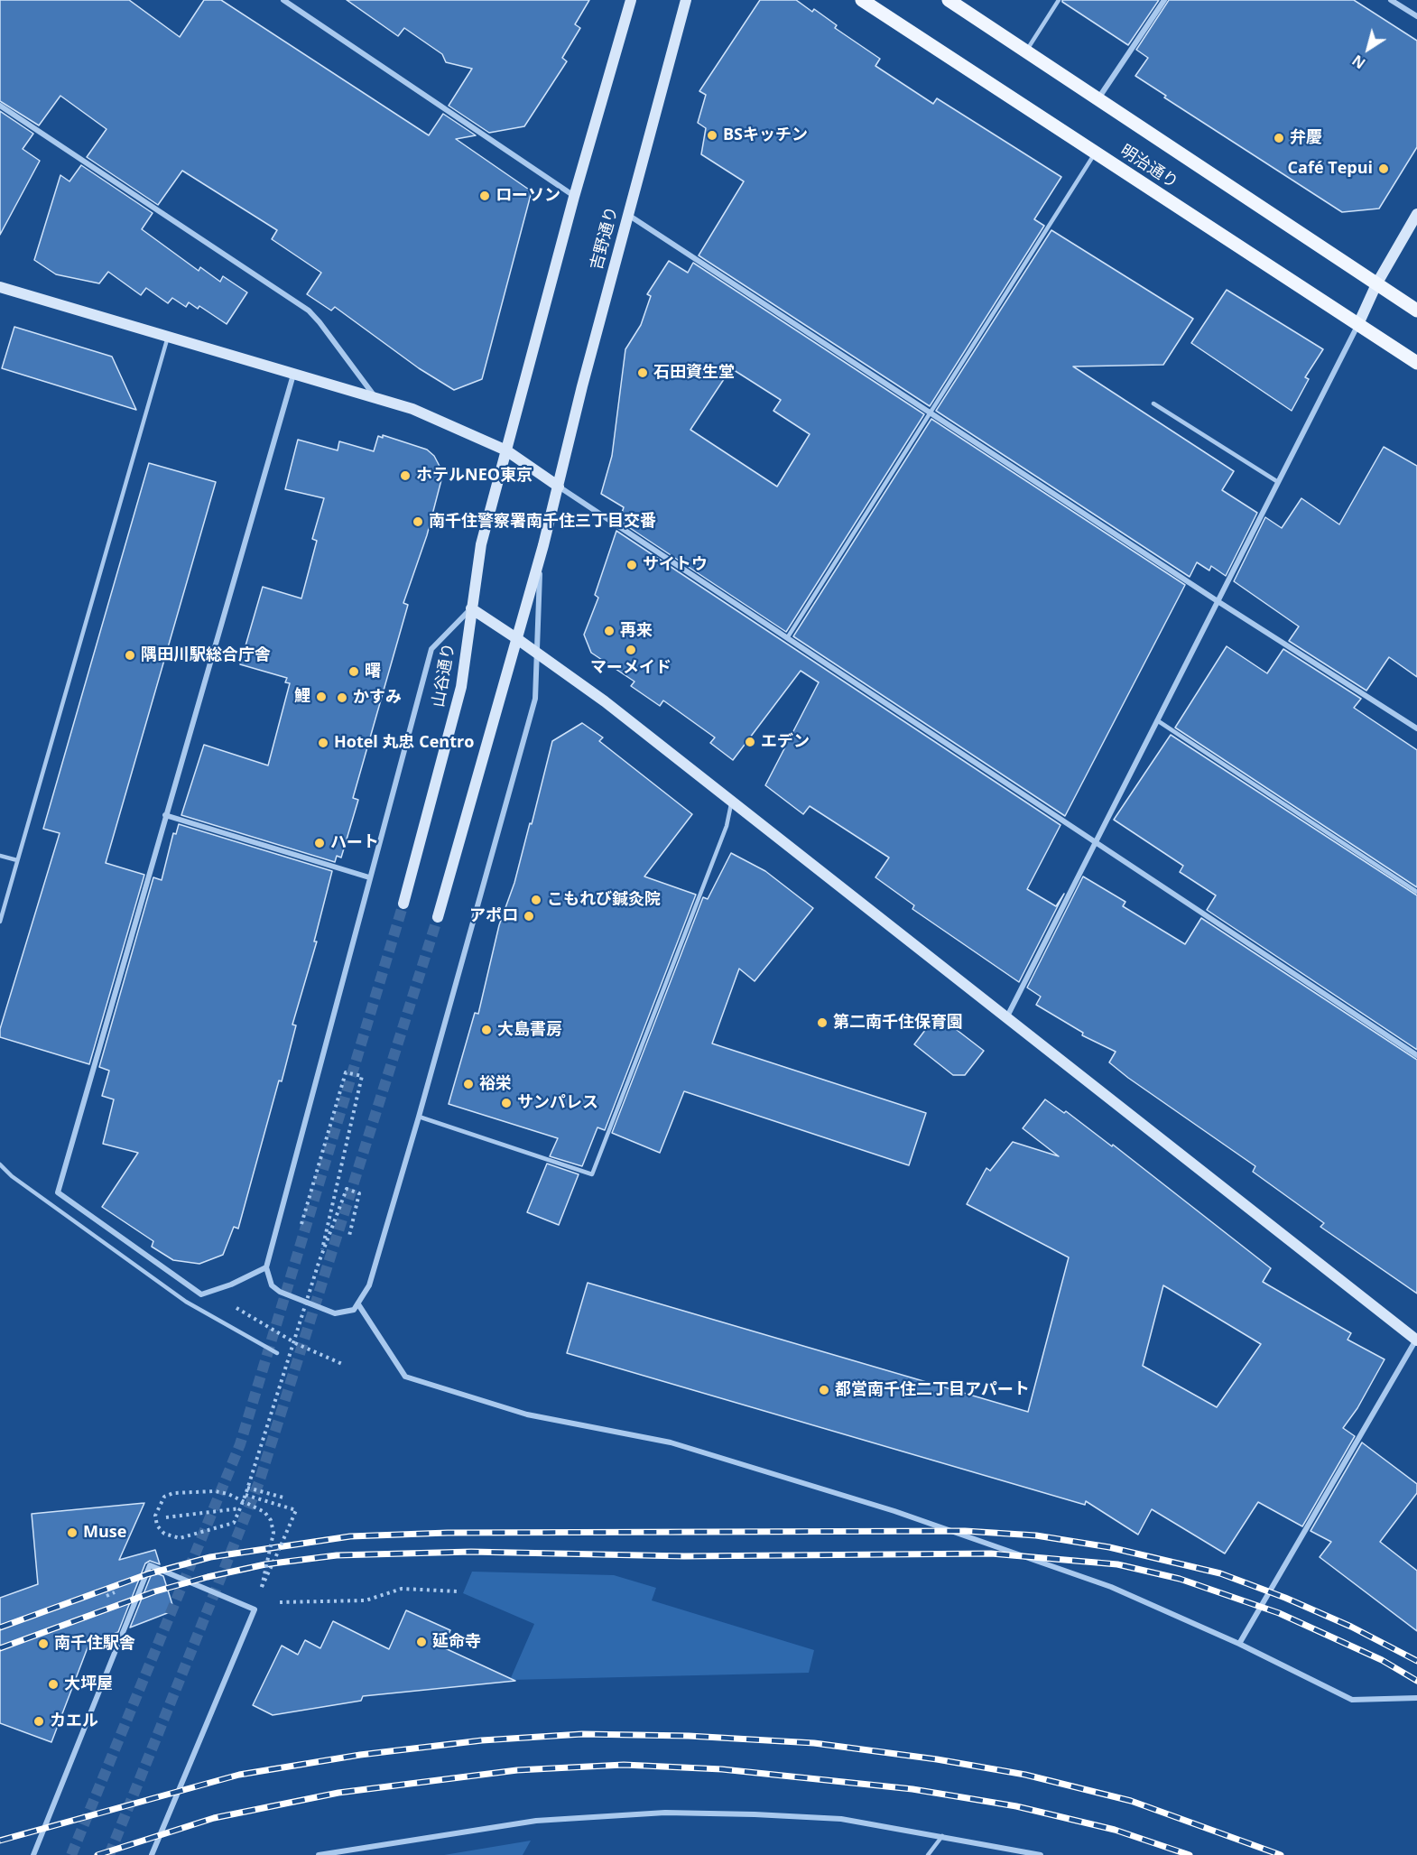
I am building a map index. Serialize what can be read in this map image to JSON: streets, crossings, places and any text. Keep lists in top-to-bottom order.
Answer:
{
  "streets": {
    "main road": ["明治通り"],
    "street": ["吉野通り", "山谷通り"]
  },
  "places": [
    "BSキッチン",
    "弁慶",
    "Café Tepui",
    "ローソン",
    "石田資生堂",
    "ホテルNEO東京",
    "南千住警察署南千住三丁目交番",
    "サイトウ",
    "再来",
    "マーメイド",
    "隅田川駅総合庁舎",
    "曙",
    "鯉",
    "かすみ",
    "エデン",
    "Hotel 丸忠 Centro",
    "ハート",
    "こもれび鍼灸院",
    "アポロ",
    "第二南千住保育園",
    "大島書房",
    "裕栄",
    "サンパレス",
    "都営南千住二丁目アパート",
    "Muse",
    "延命寺",
    "南千住駅舎",
    "大坪屋",
    "カエル"
  ],
  "north": "bottom left"
}
